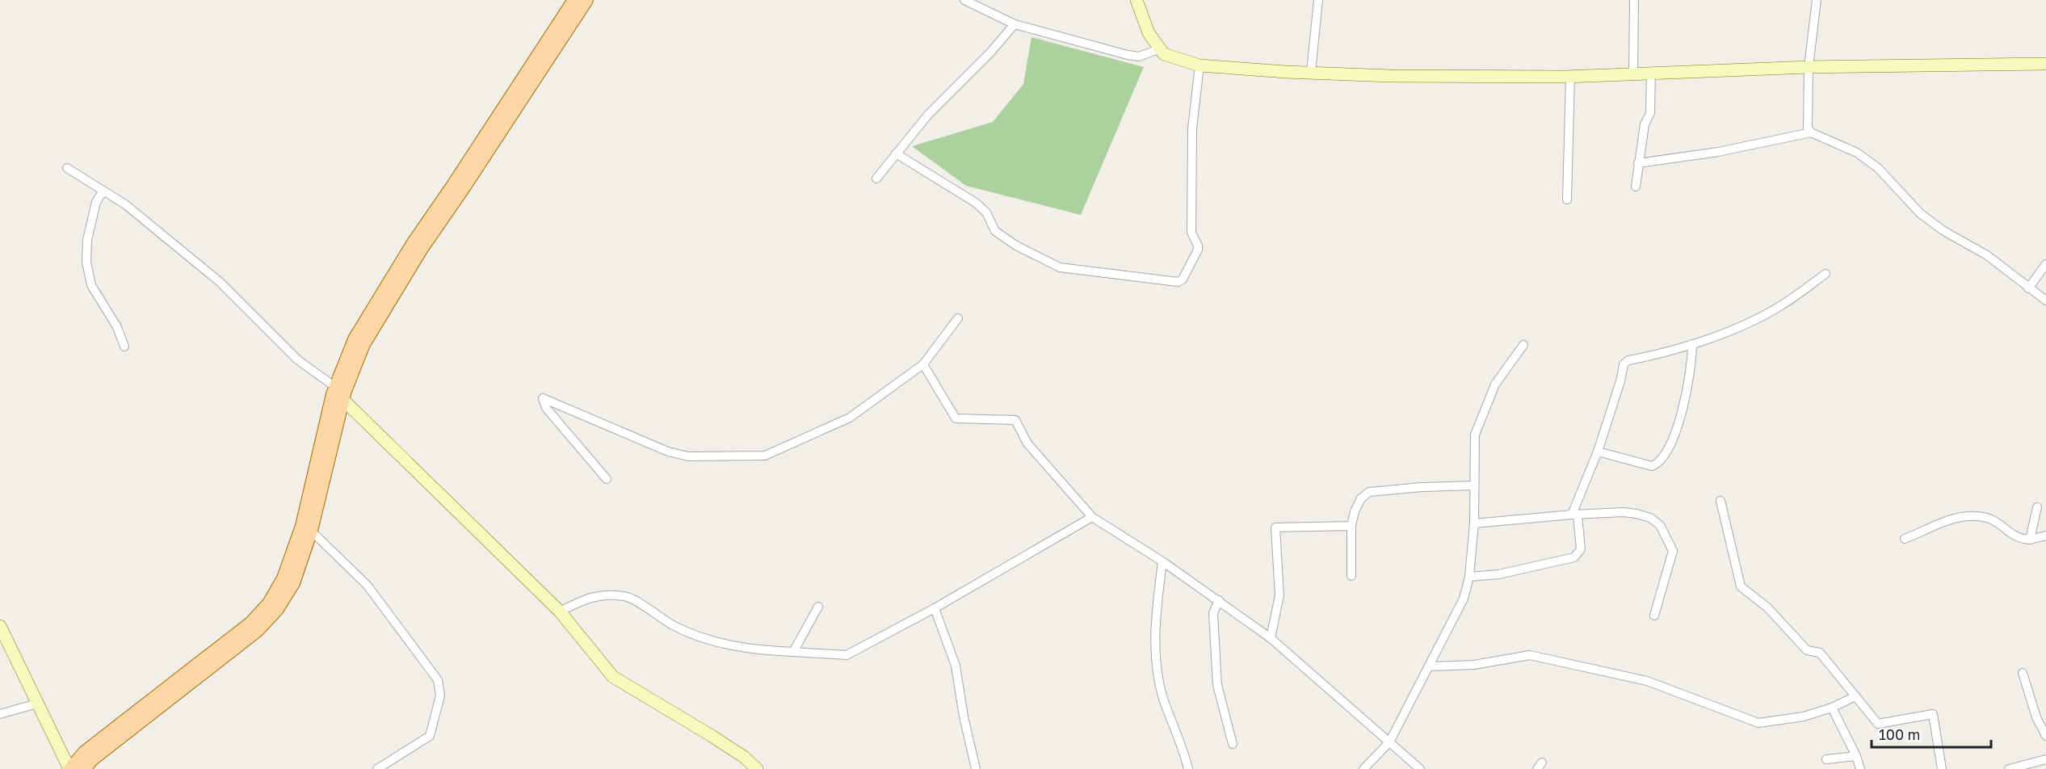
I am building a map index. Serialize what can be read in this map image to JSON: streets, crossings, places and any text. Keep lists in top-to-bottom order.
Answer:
{
  "scale_bar": "100 m"
}
